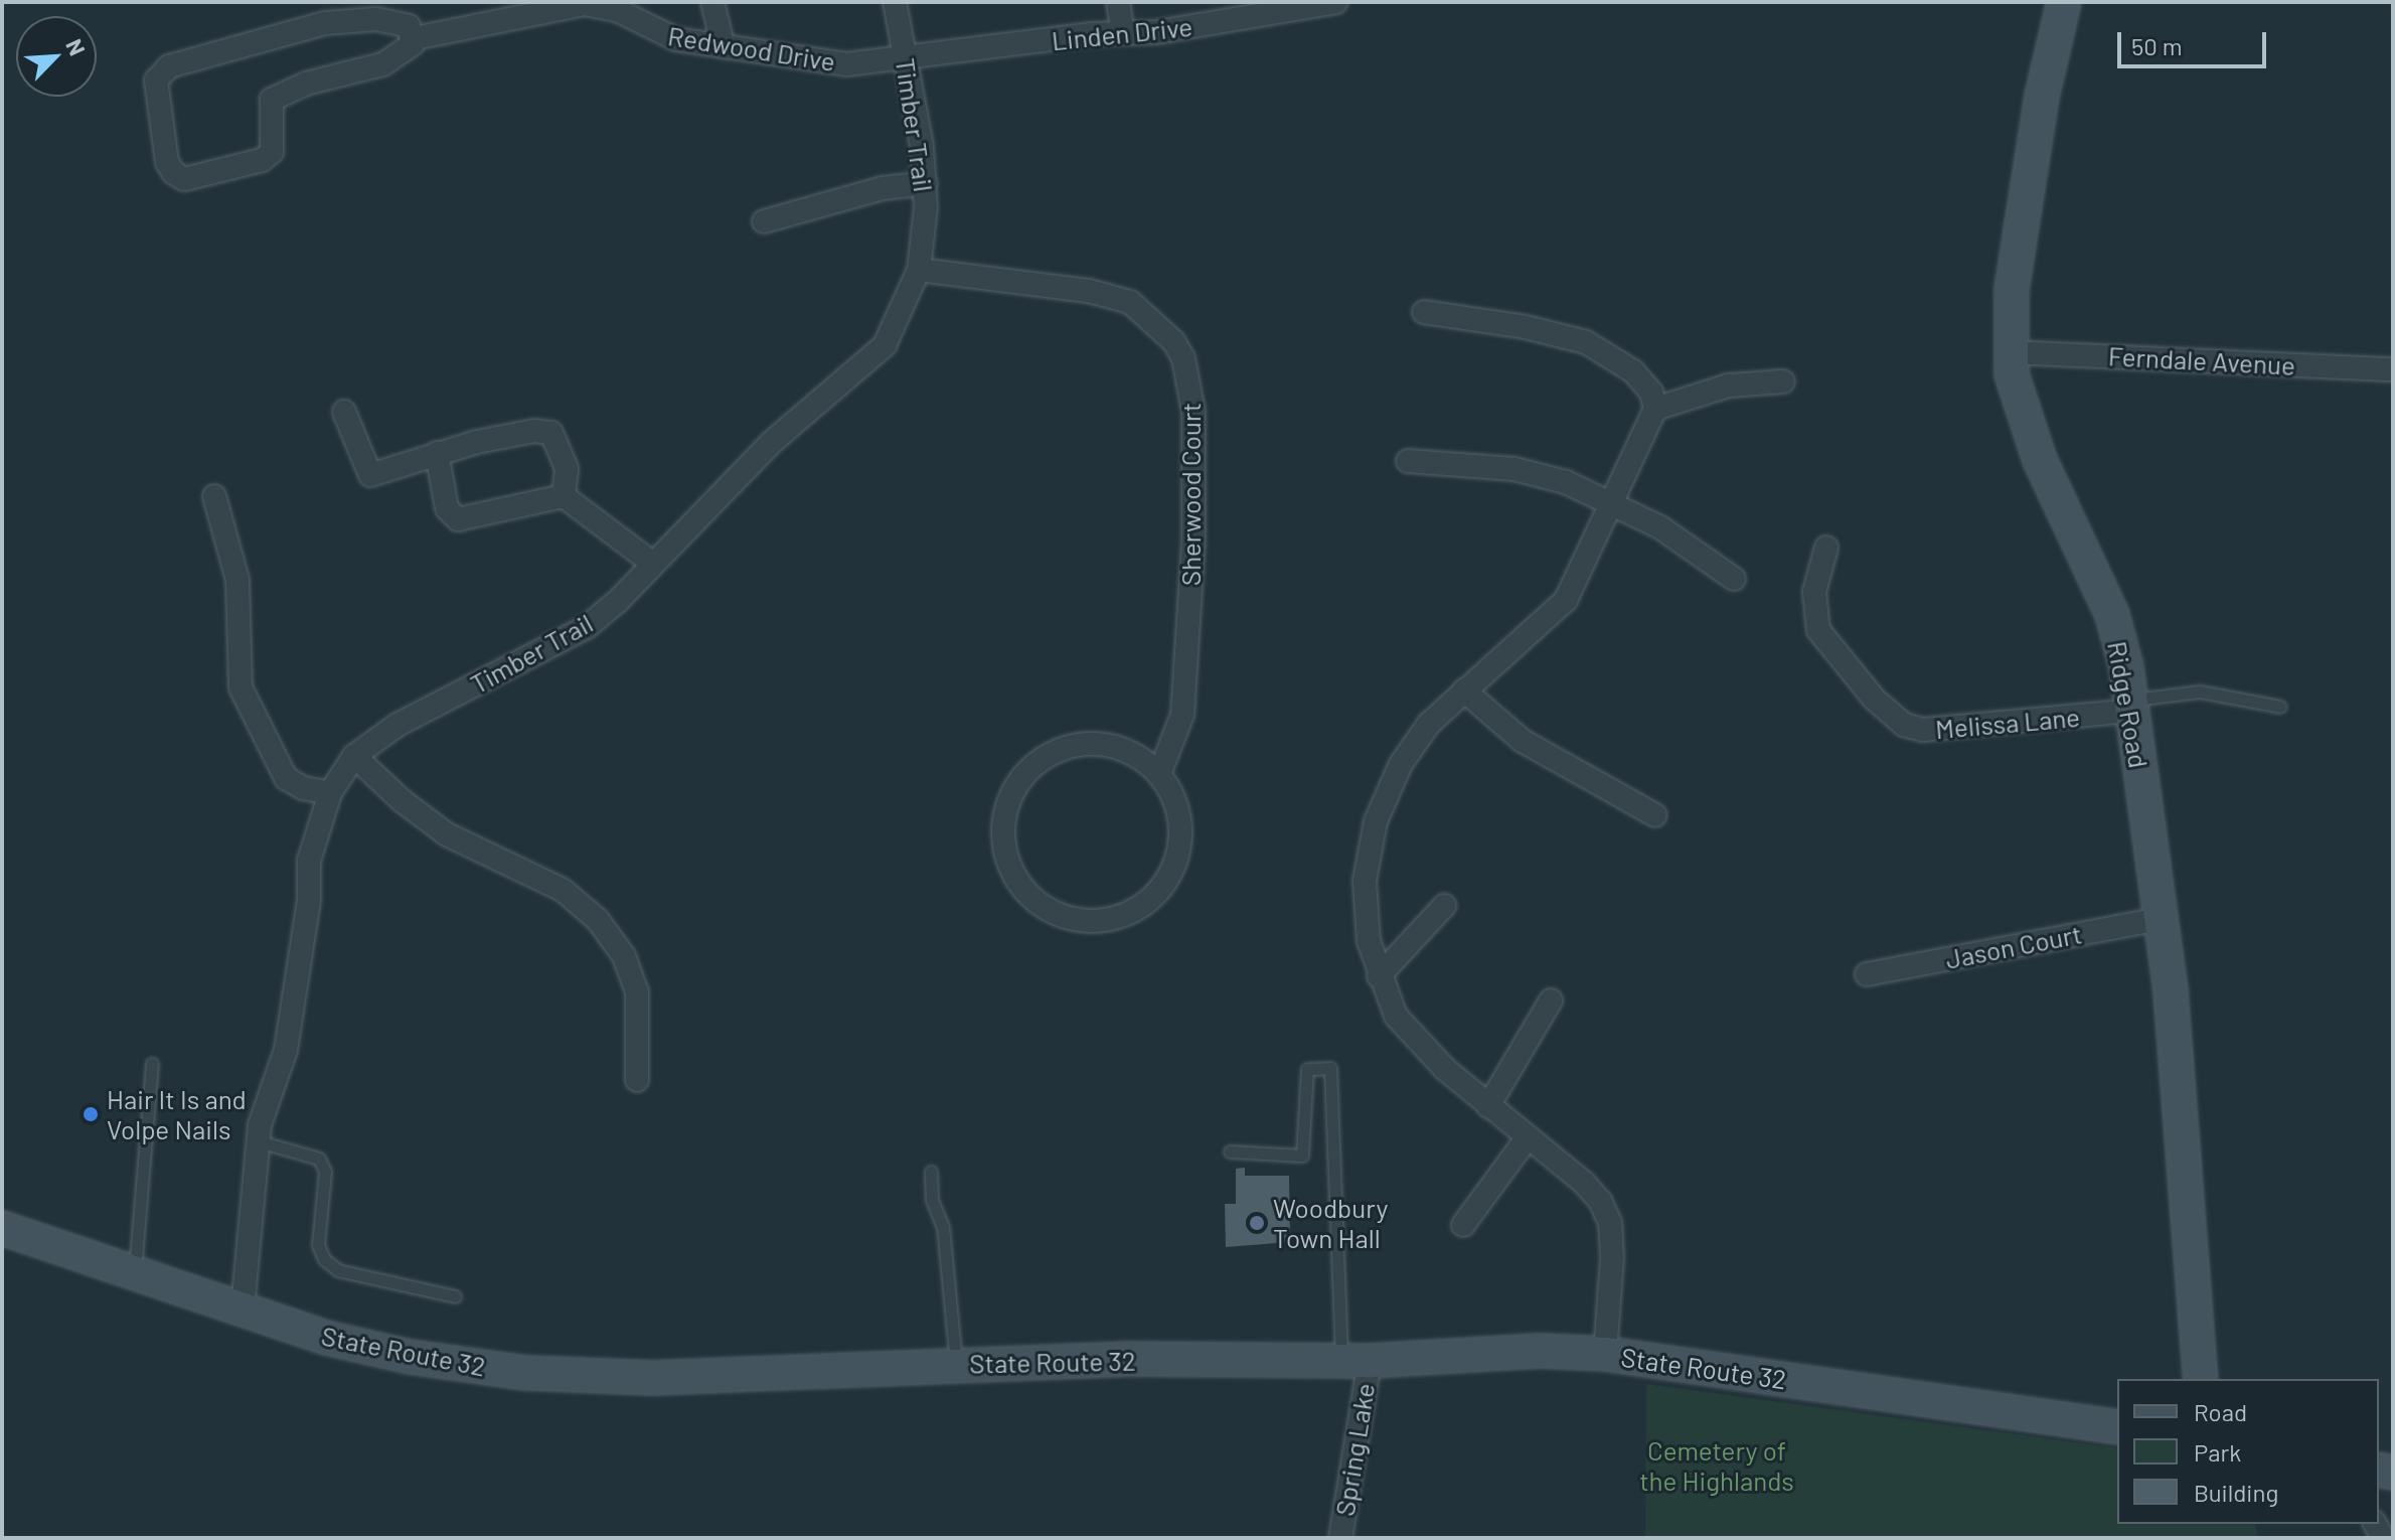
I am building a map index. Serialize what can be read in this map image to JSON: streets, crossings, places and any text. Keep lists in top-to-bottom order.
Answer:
{
  "streets": {
    "main road": ["Ridge Road", "State Route 32"],
    "street": [
      "Linden Drive",
      "Redwood Drive",
      "Timber Trail",
      "Ferndale Avenue",
      "Sherwood Court",
      "Melissa Lane",
      "Jason Court",
      "Spring Lake"
    ]
  },
  "crossings": [
    ["Linden Drive", "Redwood Drive"],
    ["Linden Drive", "Timber Trail"],
    ["Redwood Drive", "Timber Trail"],
    ["Timber Trail", "Sherwood Court"],
    ["Timber Trail", "State Route 32"],
    ["Ferndale Avenue", "Ridge Road"],
    ["Ridge Road", "Melissa Lane"],
    ["Ridge Road", "Jason Court"],
    ["State Route 32", "Spring Lake"]
  ],
  "parks": ["Cemetery of the Highlands"],
  "places": ["Hair It Is and Volpe Nails", "Woodbury Town Hall"],
  "legend": ["Road", "Park", "Building"],
  "scale_bar": "50 m",
  "north": "top right"
}
